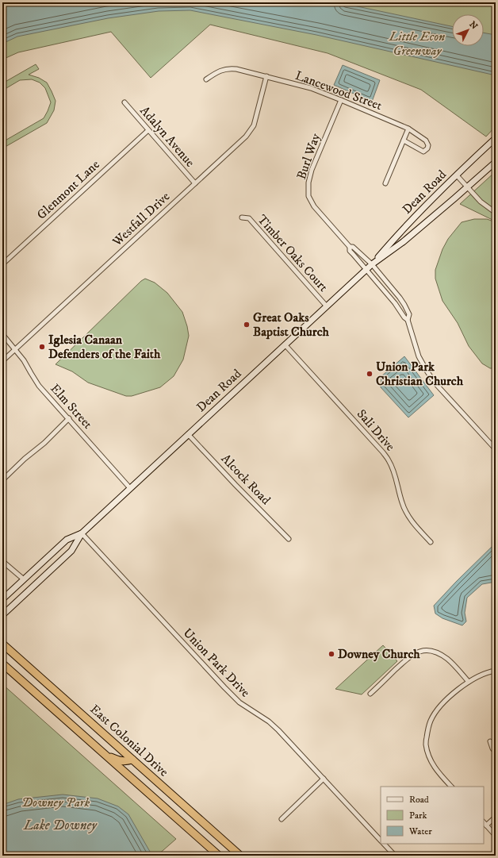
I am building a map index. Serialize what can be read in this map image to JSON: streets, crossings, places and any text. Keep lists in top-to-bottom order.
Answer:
{
  "streets": {
    "highway": ["East Colonial Drive"],
    "main road": ["Dean Road"],
    "street": [
      "Lancewood Street",
      "Adalyn Avenue",
      "Burl Way",
      "Glenmont Lane",
      "Westfall Drive",
      "Timber Oaks Court",
      "Elm Street",
      "Sali Drive",
      "Alcock Road",
      "Union Park Drive"
    ]
  },
  "crossings": [
    ["Lancewood Street", "Burl Way"],
    ["Lancewood Street", "Westfall Drive"],
    ["Adalyn Avenue", "Glenmont Lane"],
    ["Adalyn Avenue", "Westfall Drive"],
    ["Burl Way", "Dean Road"],
    ["Dean Road", "Timber Oaks Court"],
    ["Dean Road", "Elm Street"],
    ["Dean Road", "Sali Drive"],
    ["Dean Road", "Alcock Road"],
    ["Dean Road", "Union Park Drive"],
    ["Westfall Drive", "Elm Street"]
  ],
  "water": ["Lake Downey"],
  "parks": ["Little Econ Greenway", "Downey Park"],
  "places": [
    "Great Oaks Baptist Church",
    "Iglesia Canaan Defenders of the Faith",
    "Union Park Christian Church",
    "Downey Church"
  ],
  "legend": ["Road", "Park", "Water"],
  "north": "top right"
}
